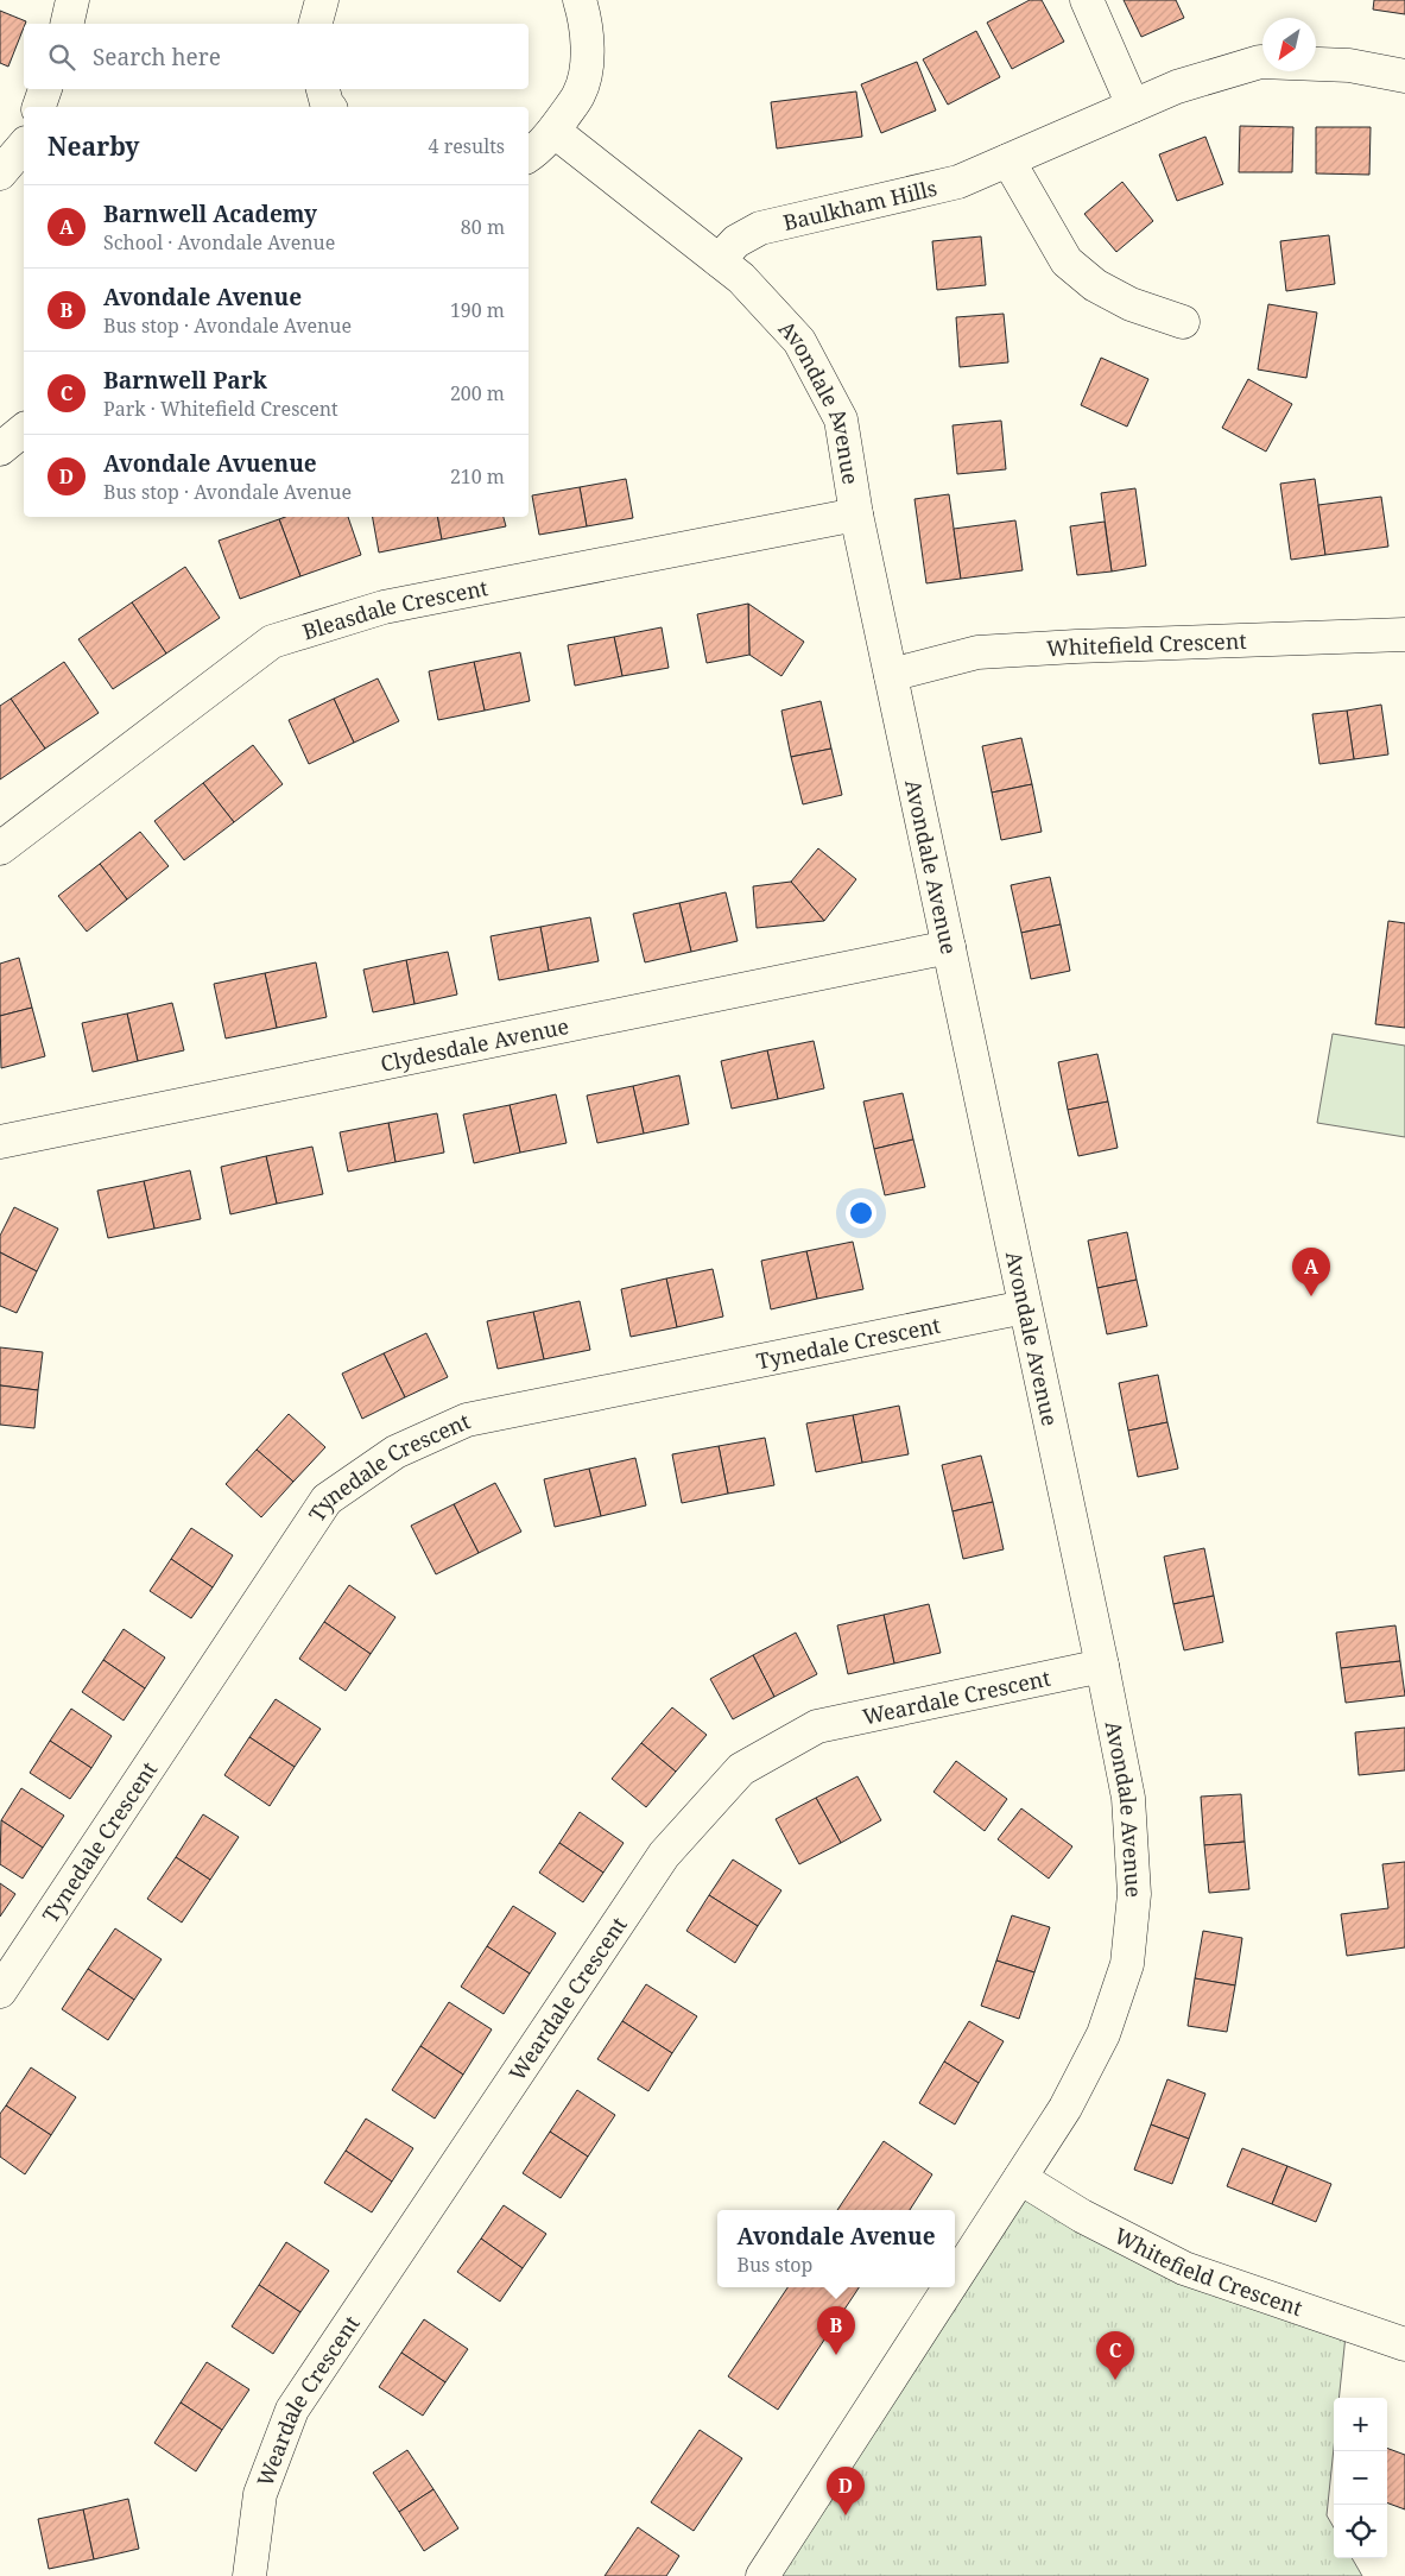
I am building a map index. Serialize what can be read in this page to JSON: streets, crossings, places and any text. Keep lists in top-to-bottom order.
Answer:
{
  "streets": {
    "street": [
      "Baulkham Hills",
      "Avondale Avenue",
      "Bleasdale Crescent",
      "Whitefield Crescent",
      "Clydesdale Avenue",
      "Tynedale Crescent",
      "Weardale Crescent"
    ]
  },
  "crossings": [
    ["Baulkham Hills", "Avondale Avenue"],
    ["Avondale Avenue", "Bleasdale Crescent"],
    ["Avondale Avenue", "Whitefield Crescent"],
    ["Avondale Avenue", "Clydesdale Avenue"],
    ["Avondale Avenue", "Tynedale Crescent"],
    ["Avondale Avenue", "Weardale Crescent"]
  ],
  "north": "bottom left",
  "page": {
    "search": "Search here",
    "heading": ["Nearby", "4 results"],
    "list": [
      {
        "mark": "A",
        "name": "Barnwell Academy",
        "note": "School · Avondale Avenue",
        "value": "80 m"
      },
      {
        "mark": "B",
        "name": "Avondale Avenue",
        "note": "Bus stop · Avondale Avenue",
        "value": "190 m"
      },
      {
        "mark": "C",
        "name": "Barnwell Park",
        "note": "Park · Whitefield Crescent",
        "value": "200 m"
      },
      {
        "mark": "D",
        "name": "Avondale Avuenue",
        "note": "Bus stop · Avondale Avenue",
        "value": "210 m"
      }
    ],
    "pins": [
      "A",
      "B",
      "C",
      "D"
    ],
    "popup": ["Avondale Avenue", "Bus stop"],
    "map_buttons": ["+", "−"]
  }
}
